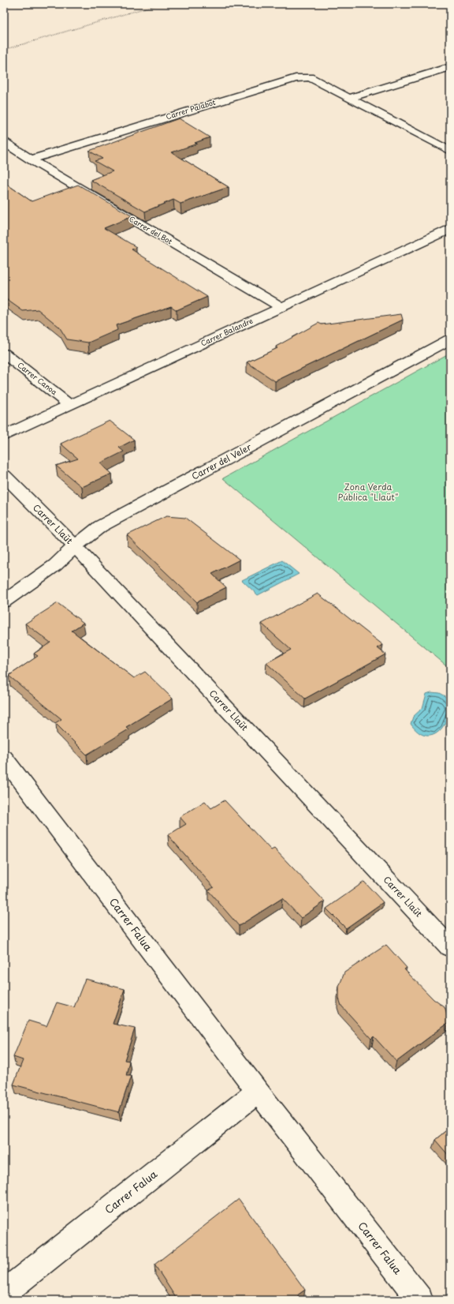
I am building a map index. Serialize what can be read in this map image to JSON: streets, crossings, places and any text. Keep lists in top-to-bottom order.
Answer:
{
  "streets": {
    "street": [
      "Carrer Palabot",
      "Carrer del Bot",
      "Carrer Balandre",
      "Carrer Canoa",
      "Carrer del Veler",
      "Carrer Llaüt",
      "Carrer Falua"
    ]
  },
  "crossings": [
    ["Carrer Palabot", "Carrer del Bot"],
    ["Carrer del Bot", "Carrer Balandre"],
    ["Carrer Balandre", "Carrer Canoa"],
    ["Carrer del Veler", "Carrer Llaüt"]
  ],
  "parks": ["Zona Verda Pública \"Llaüt\""]
}
